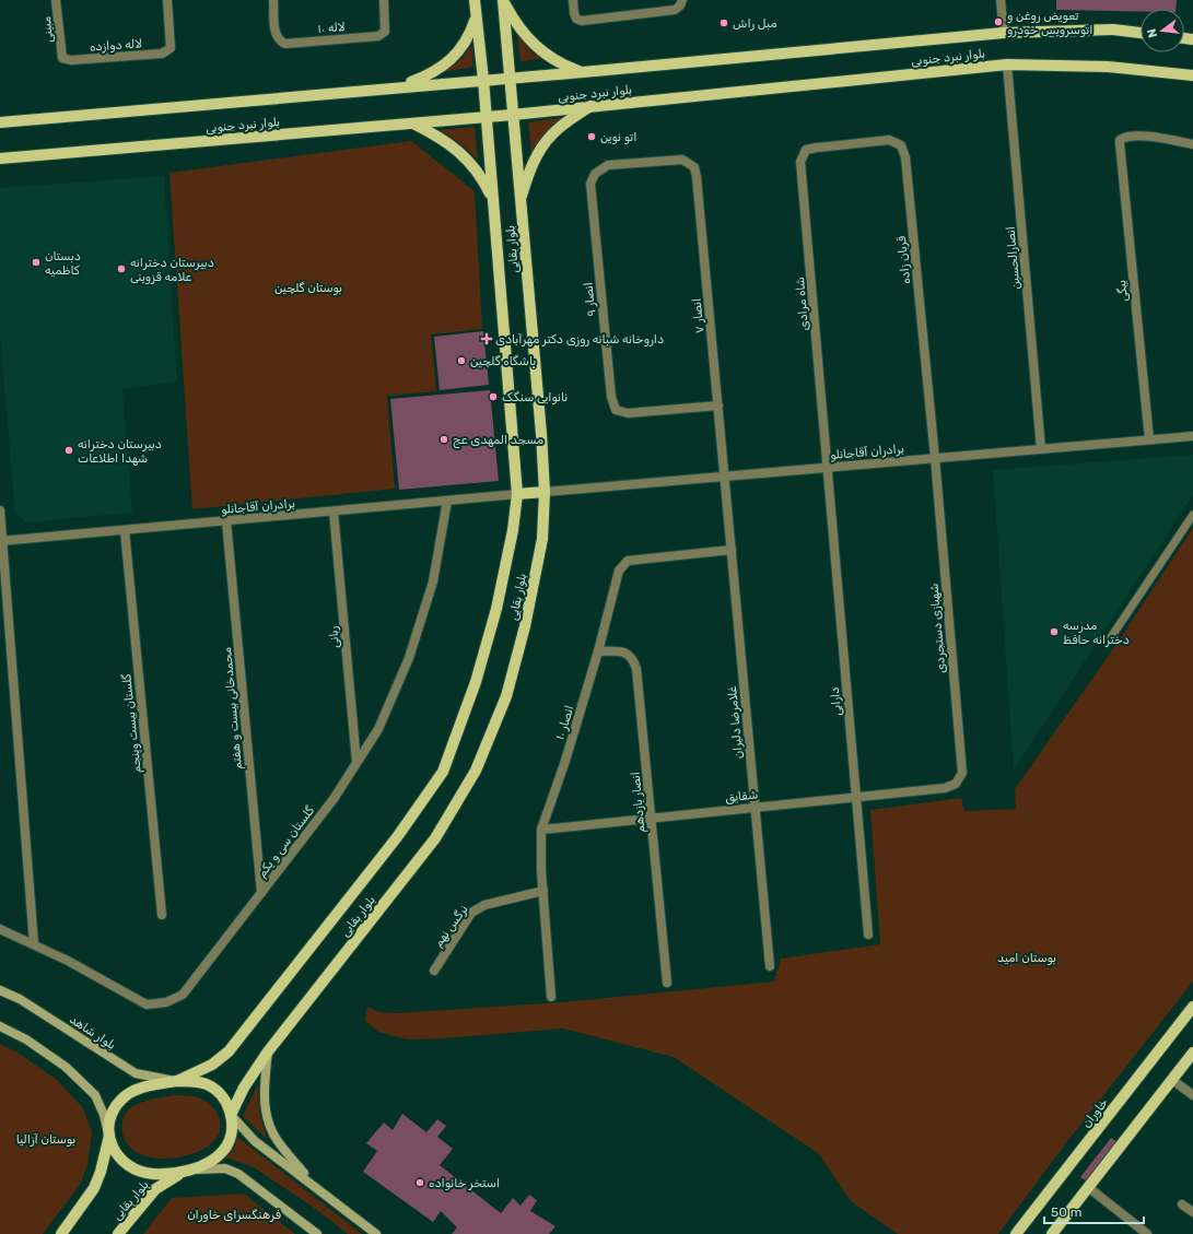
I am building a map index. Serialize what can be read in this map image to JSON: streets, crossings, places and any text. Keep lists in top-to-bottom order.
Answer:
{
  "streets": {
    "main road": [
      "بلوار نبرد جنوبی",
      "بلوار بقایی",
      "بلوار شاهد",
      "خاوران"
    ],
    "street": [
      "لاله ۱۰",
      "مبینی",
      "لاله دوازده",
      "انصارالحسین",
      "قربان زاده",
      "بیگی",
      "انصار ۹",
      "شاه مرادی",
      "انصار ۷",
      "برادران آقاجانلو",
      "شهبازی دستجردی",
      "ربانی",
      "دارابی",
      "محمدخانی بیست و هفتم",
      "انصار ۱۰",
      "غلامرضا دلیران",
      "گلستان بیست وپنجم",
      "شقایق",
      "انصار یازدهم",
      "گلستان سی و یکم",
      "نرگس نهم"
    ]
  },
  "crossings": [
    ["مبینی", "لاله دوازده"],
    ["بلوار نبرد جنوبی", "بلوار بقایی"],
    ["بلوار نبرد جنوبی", "انصارالحسین"],
    ["بلوار بقایی", "برادران آقاجانلو"],
    ["بلوار بقایی", "بلوار شاهد"],
    ["انصارالحسین", "برادران آقاجانلو"],
    ["قربان زاده", "شاه مرادی"],
    ["قربان زاده", "برادران آقاجانلو"],
    ["قربان زاده", "شهبازی دستجردی"],
    ["بیگی", "برادران آقاجانلو"],
    ["انصار ۹", "انصار ۷"],
    ["شاه مرادی", "برادران آقاجانلو"],
    ["شاه مرادی", "دارابی"],
    ["انصار ۷", "برادران آقاجانلو"],
    ["انصار ۷", "غلامرضا دلیران"],
    ["برادران آقاجانلو", "شهبازی دستجردی"],
    ["برادران آقاجانلو", "ربانی"],
    ["برادران آقاجانلو", "دارابی"],
    ["برادران آقاجانلو", "محمدخانی بیست و هفتم"],
    ["برادران آقاجانلو", "غلامرضا دلیران"],
    ["برادران آقاجانلو", "گلستان بیست وپنجم"],
    ["برادران آقاجانلو", "گلستان سی و یکم"],
    ["شهبازی دستجردی", "شقایق"],
    ["ربانی", "گلستان سی و یکم"],
    ["دارابی", "شقایق"],
    ["محمدخانی بیست و هفتم", "گلستان سی و یکم"],
    ["انصار ۱۰", "غلامرضا دلیران"],
    ["انصار ۱۰", "شقایق"],
    ["انصار ۱۰", "انصار یازدهم"],
    ["انصار ۱۰", "نرگس نهم"],
    ["غلامرضا دلیران", "شقایق"],
    ["شقایق", "انصار یازدهم"]
  ],
  "parks": [
    "بوستان گلچین",
    "بوستان امید",
    "بوستان آزالیا",
    "فرهنگسرای خاوران"
  ],
  "places": {
    "other": [
      "تعویض روغن و اتوسرویس خودرو",
      "مبل راش",
      "اتو نوین",
      "دبستان کاظمیه",
      "دبیرستان دخترانه علامه قزوینی",
      "باشگاه گلچین",
      "نانوایی سنگک",
      "مسجد المهدی عج",
      "دبیرستان دخترانه شهدا اطلاعات",
      "مدرسه دخترانه حافظ",
      "استخر خانواده"
    ],
    "health": ["داروخانه شبانه روزی دکتر مهرآبادی"]
  },
  "scale_bar": "50 m",
  "north": "left"
}
